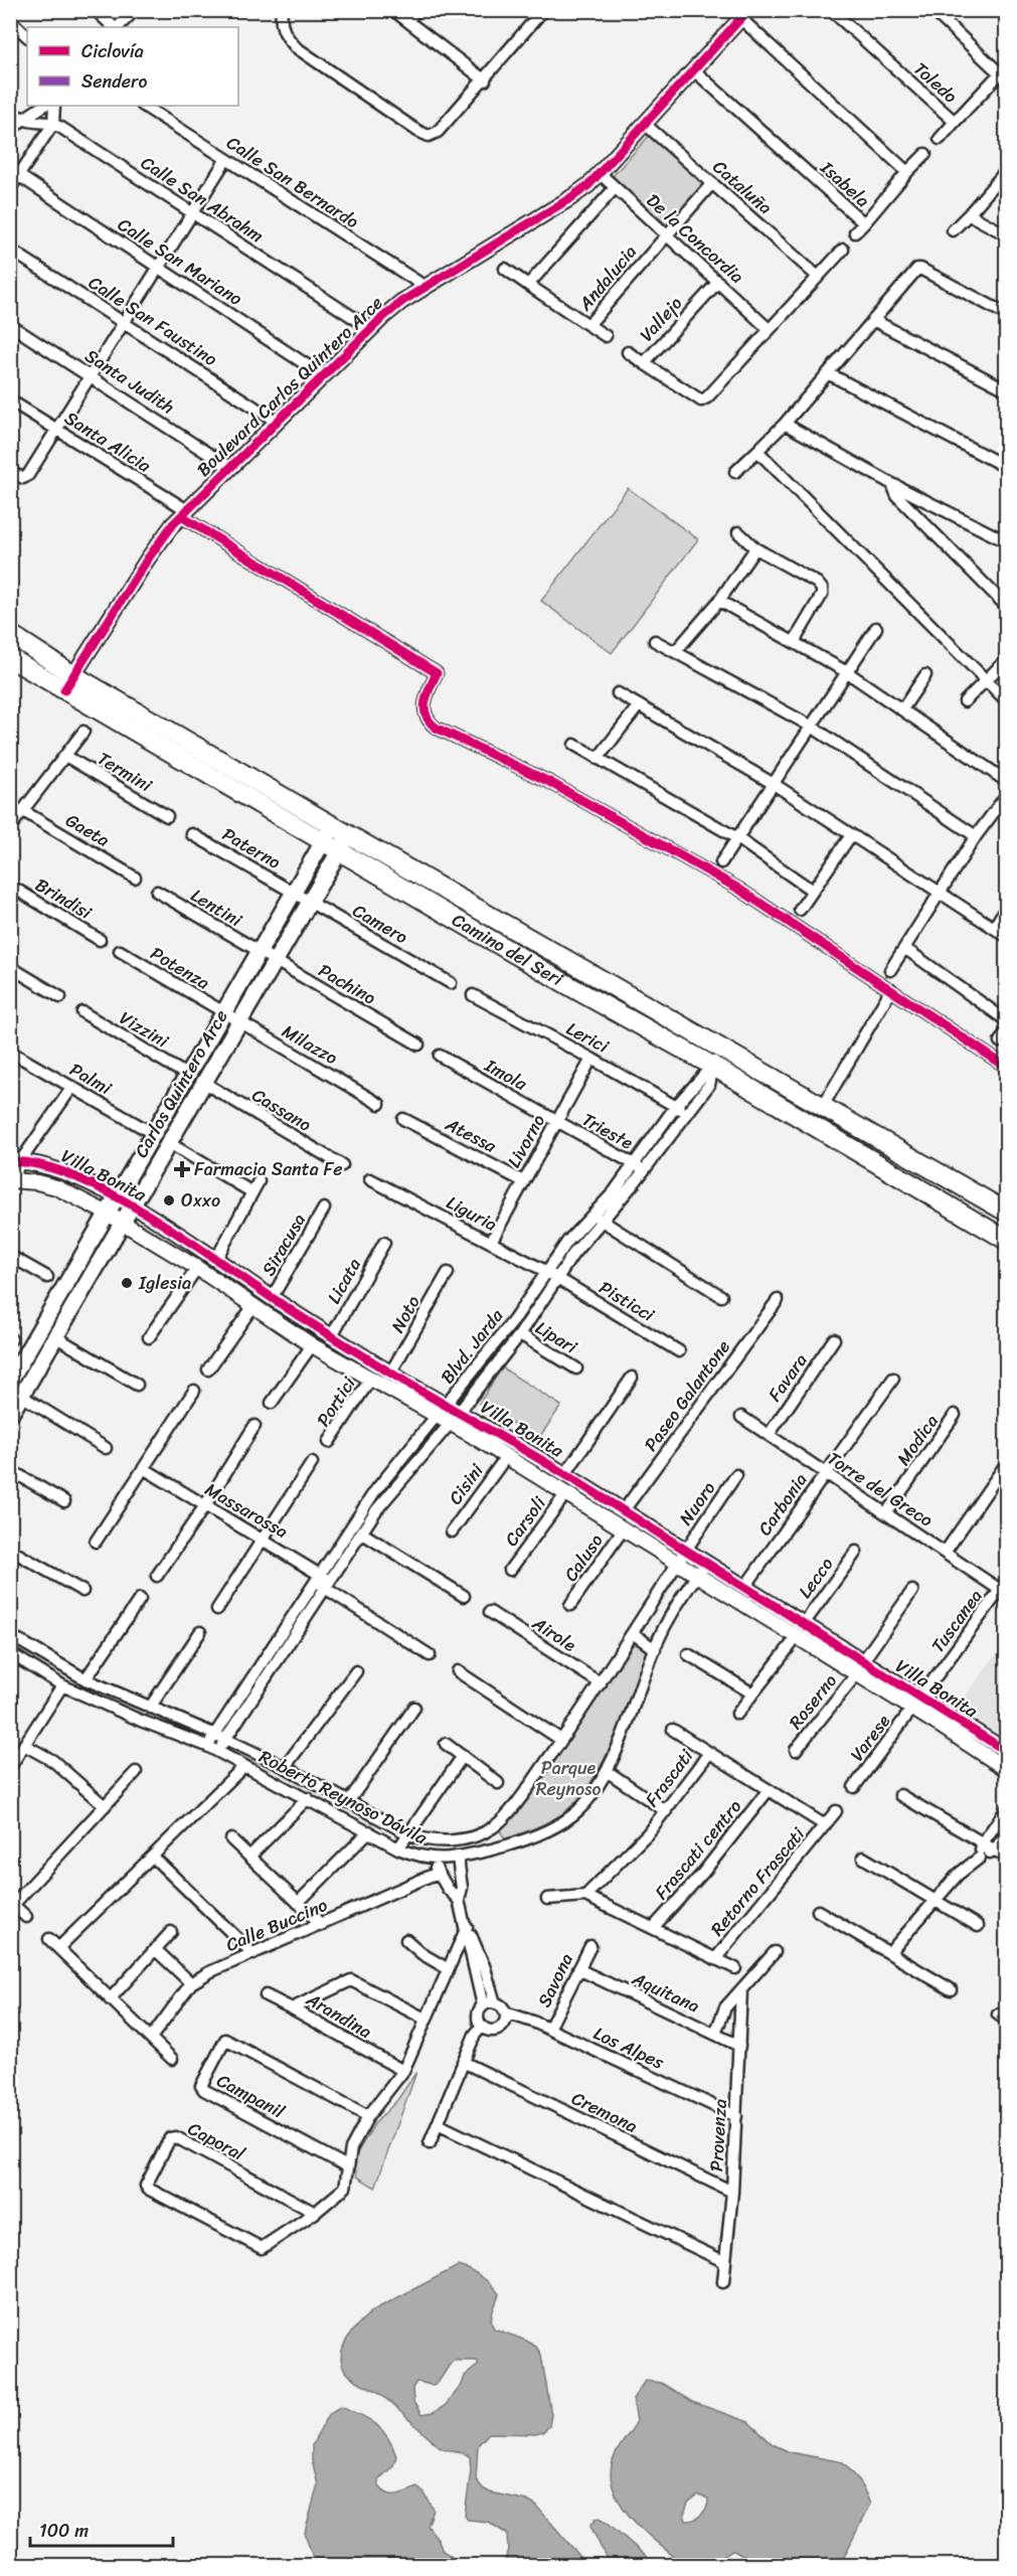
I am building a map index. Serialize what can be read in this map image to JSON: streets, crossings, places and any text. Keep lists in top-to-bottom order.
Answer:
{
  "streets": {
    "main road": ["Camino del Seri", "Carlos Quintero Arce"],
    "street": [
      "Toledo",
      "Calle San Bernardo",
      "Isabela",
      "Cataluña",
      "Calle San Abrahm",
      "De la Concordia",
      "Calle San Mariano",
      "Andalucia",
      "Vallejo",
      "Calle San Faustino",
      "Santa Judith",
      "Boulevard Carlos Quintero Arce",
      "Santa Alicia",
      "Termini",
      "Gaeta",
      "Paterno",
      "Brindisi",
      "Lentini",
      "Camero",
      "Potenza",
      "Pachino",
      "Vizzini",
      "Lerici",
      "Milazzo",
      "Imola",
      "Palmi",
      "Cassano",
      "Trieste",
      "Atessa",
      "Livorno",
      "Villa Bonita",
      "Liguria",
      "Siracusa",
      "Licata",
      "Pisticci",
      "Noto",
      "Lipari",
      "Blvd. Jarda",
      "Favara",
      "Paseo Galantone",
      "Portici",
      "Modica",
      "Cisini",
      "Torre del Greco",
      "Nuoro",
      "Carbonia",
      "Massarossa",
      "Carsoli",
      "Caluso",
      "Lecco",
      "Tuscanea",
      "Airole",
      "Roserno",
      "Varese",
      "Frascati",
      "Roberto Reynoso Dávila",
      "Frascati centro",
      "Retorno Frascati",
      "Calle Buccino",
      "Savona",
      "Aquitana",
      "Arandina",
      "Los Alpes",
      "Campanil",
      "Cremona",
      "Provenza",
      "Caporal"
    ]
  },
  "crossings": [
    ["Calle San Bernardo", "Boulevard Carlos Quintero Arce"],
    ["Isabela", "Boulevard Carlos Quintero Arce"],
    ["Cataluña", "Andalucia"],
    ["Cataluña", "Boulevard Carlos Quintero Arce"],
    ["Calle San Abrahm", "Boulevard Carlos Quintero Arce"],
    ["De la Concordia", "Andalucia"],
    ["De la Concordia", "Vallejo"],
    ["De la Concordia", "Boulevard Carlos Quintero Arce"],
    ["Calle San Mariano", "Boulevard Carlos Quintero Arce"],
    ["Calle San Faustino", "Boulevard Carlos Quintero Arce"],
    ["Santa Judith", "Boulevard Carlos Quintero Arce"],
    ["Boulevard Carlos Quintero Arce", "Santa Alicia"],
    ["Boulevard Carlos Quintero Arce", "Camino del Seri"],
    ["Paterno", "Camero"],
    ["Paterno", "Carlos Quintero Arce"],
    ["Lentini", "Pachino"],
    ["Lentini", "Carlos Quintero Arce"],
    ["Camero", "Carlos Quintero Arce"],
    ["Camino del Seri", "Carlos Quintero Arce"],
    ["Camino del Seri", "Blvd. Jarda"],
    ["Potenza", "Milazzo"],
    ["Potenza", "Carlos Quintero Arce"],
    ["Pachino", "Carlos Quintero Arce"],
    ["Vizzini", "Carlos Quintero Arce"],
    ["Lerici", "Livorno"],
    ["Lerici", "Blvd. Jarda"],
    ["Milazzo", "Carlos Quintero Arce"],
    ["Imola", "Trieste"],
    ["Imola", "Livorno"],
    ["Palmi", "Carlos Quintero Arce"],
    ["Carlos Quintero Arce", "Cassano"],
    ["Carlos Quintero Arce", "Villa Bonita"],
    ["Trieste", "Livorno"],
    ["Trieste", "Blvd. Jarda"],
    ["Atessa", "Livorno"],
    ["Livorno", "Liguria"],
    ["Villa Bonita", "Siracusa"],
    ["Villa Bonita", "Licata"],
    ["Villa Bonita", "Noto"],
    ["Villa Bonita", "Blvd. Jarda"],
    ["Villa Bonita", "Paseo Galantone"],
    ["Villa Bonita", "Portici"],
    ["Villa Bonita", "Cisini"],
    ["Villa Bonita", "Nuoro"],
    ["Villa Bonita", "Carbonia"],
    ["Villa Bonita", "Carsoli"],
    ["Villa Bonita", "Caluso"],
    ["Villa Bonita", "Lecco"],
    ["Villa Bonita", "Tuscanea"],
    ["Villa Bonita", "Roserno"],
    ["Villa Bonita", "Varese"],
    ["Villa Bonita", "Roberto Reynoso Dávila"],
    ["Liguria", "Pisticci"],
    ["Liguria", "Blvd. Jarda"],
    ["Pisticci", "Blvd. Jarda"],
    ["Lipari", "Blvd. Jarda"],
    ["Blvd. Jarda", "Massarossa"],
    ["Blvd. Jarda", "Roberto Reynoso Dávila"],
    ["Favara", "Torre del Greco"],
    ["Modica", "Torre del Greco"],
    ["Torre del Greco", "Carbonia"],
    ["Torre del Greco", "Tuscanea"],
    ["Nuoro", "Roberto Reynoso Dávila"],
    ["Tuscanea", "Varese"],
    ["Airole", "Roberto Reynoso Dávila"],
    ["Frascati", "Frascati centro"],
    ["Frascati", "Retorno Frascati"],
    ["Savona", "Aquitana"],
    ["Savona", "Los Alpes"],
    ["Aquitana", "Provenza"],
    ["Los Alpes", "Provenza"],
    ["Cremona", "Provenza"]
  ],
  "parks": ["Parque Reynoso"],
  "places": {
    "health": ["Farmacia Santa Fe"],
    "other": ["Oxxo", "Iglesia"]
  },
  "legend": ["Ciclovía", "Sendero"],
  "scale_bar": "100 m"
}
